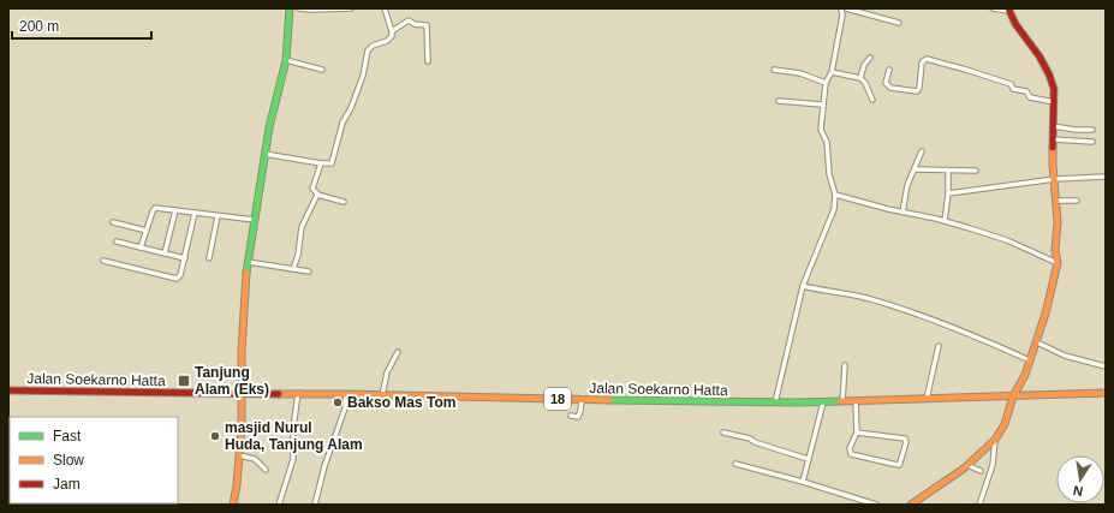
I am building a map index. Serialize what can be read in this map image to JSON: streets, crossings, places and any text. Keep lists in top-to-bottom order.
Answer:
{
  "streets": {
    "main road": ["Jalan Soekarno Hatta", "18"]
  },
  "places": {
    "transit": ["Tanjung Alam (Eks)"],
    "other": ["Bakso Mas Tom", "masjid Nurul Huda, Tanjung Alam"]
  },
  "legend": ["Fast", "Slow", "Jam"],
  "scale_bar": "200 m",
  "north": "bottom"
}
